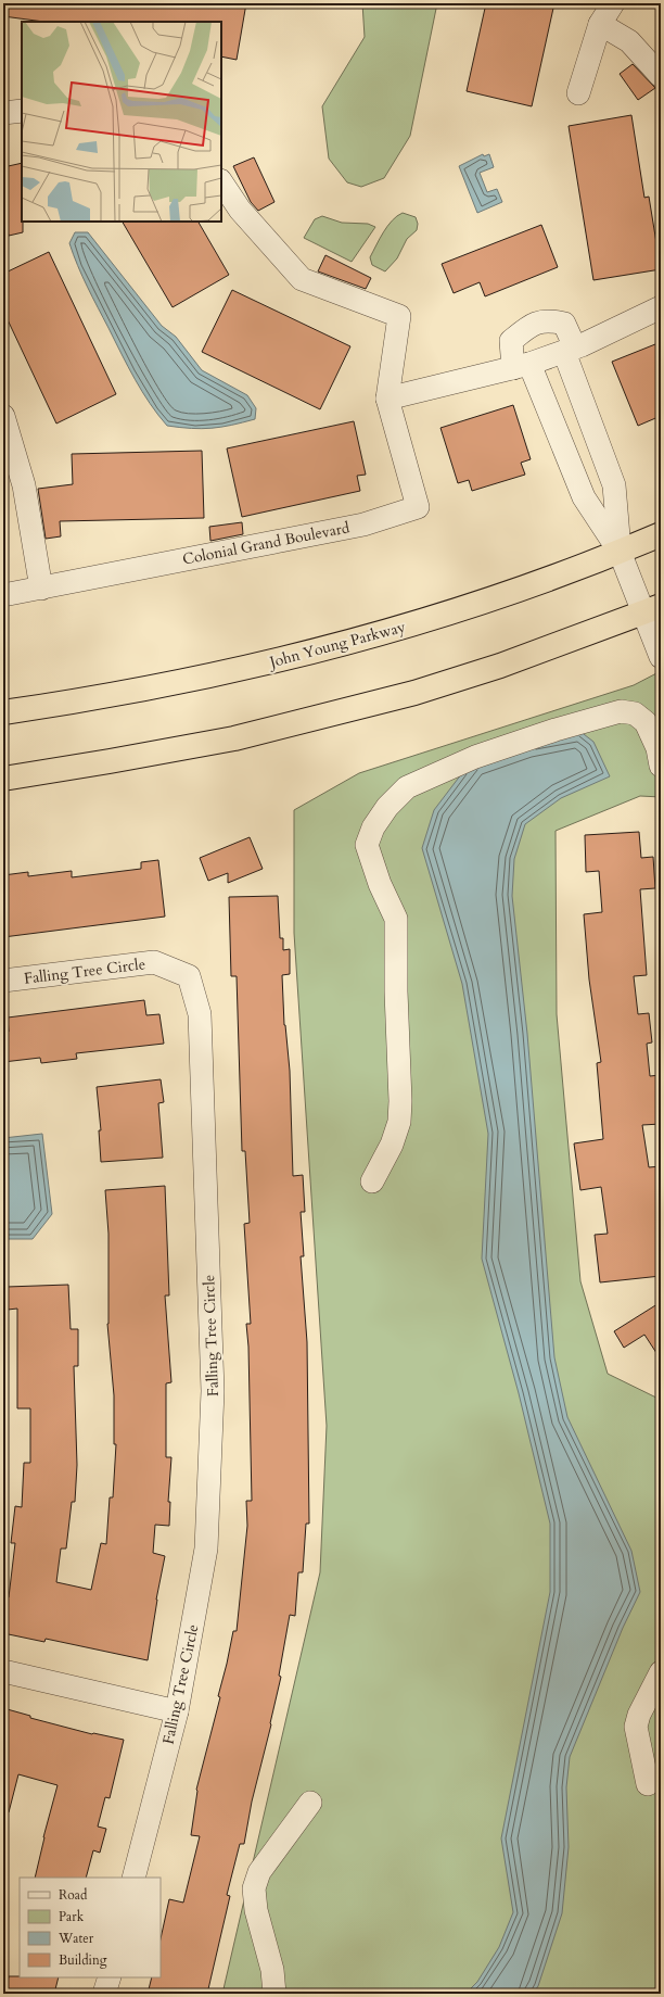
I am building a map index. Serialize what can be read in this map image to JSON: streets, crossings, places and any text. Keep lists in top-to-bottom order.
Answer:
{
  "streets": {
    "highway": ["John Young Parkway"],
    "street": ["Colonial Grand Boulevard", "Falling Tree Circle"]
  },
  "legend": [
    "Road",
    "Park",
    "Water",
    "Building"
  ]
}
